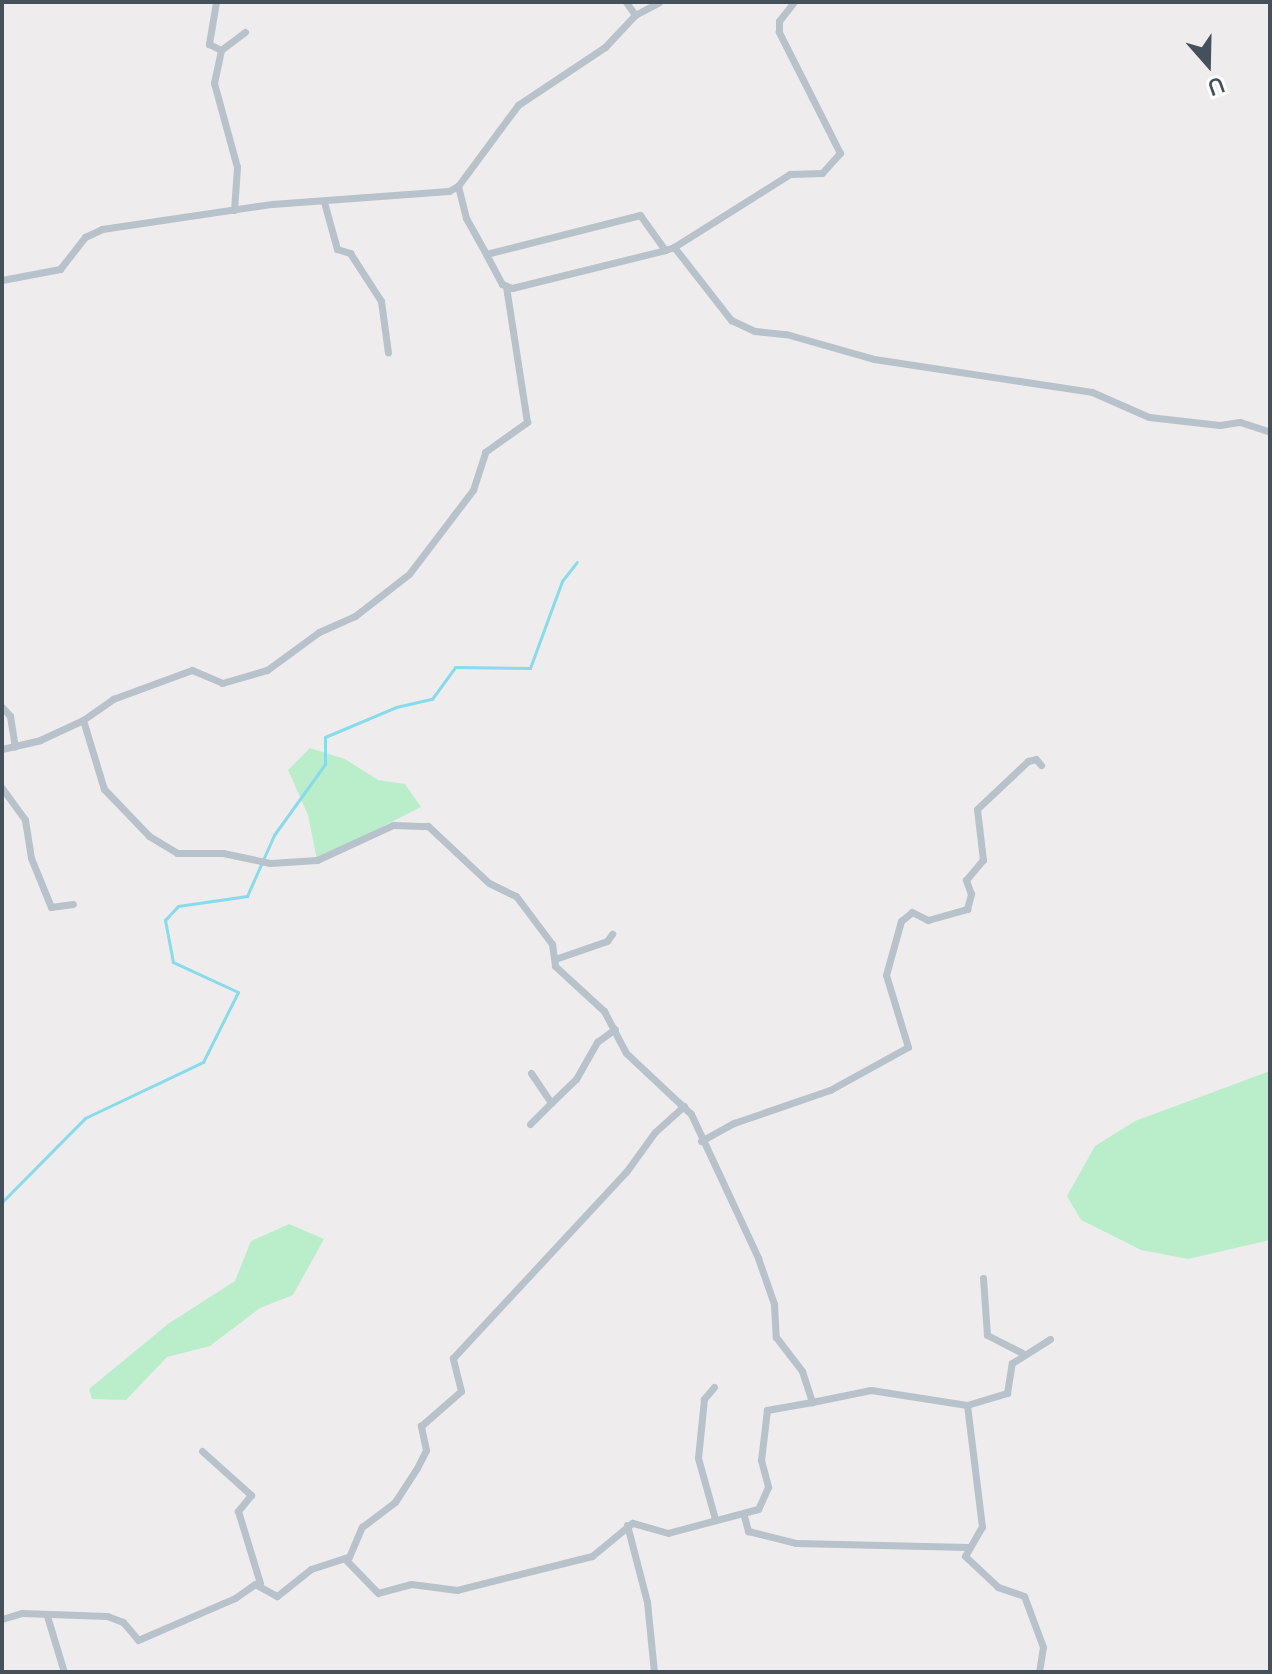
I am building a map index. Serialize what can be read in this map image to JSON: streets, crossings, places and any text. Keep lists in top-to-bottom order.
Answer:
{
  "north": "bottom"
}
